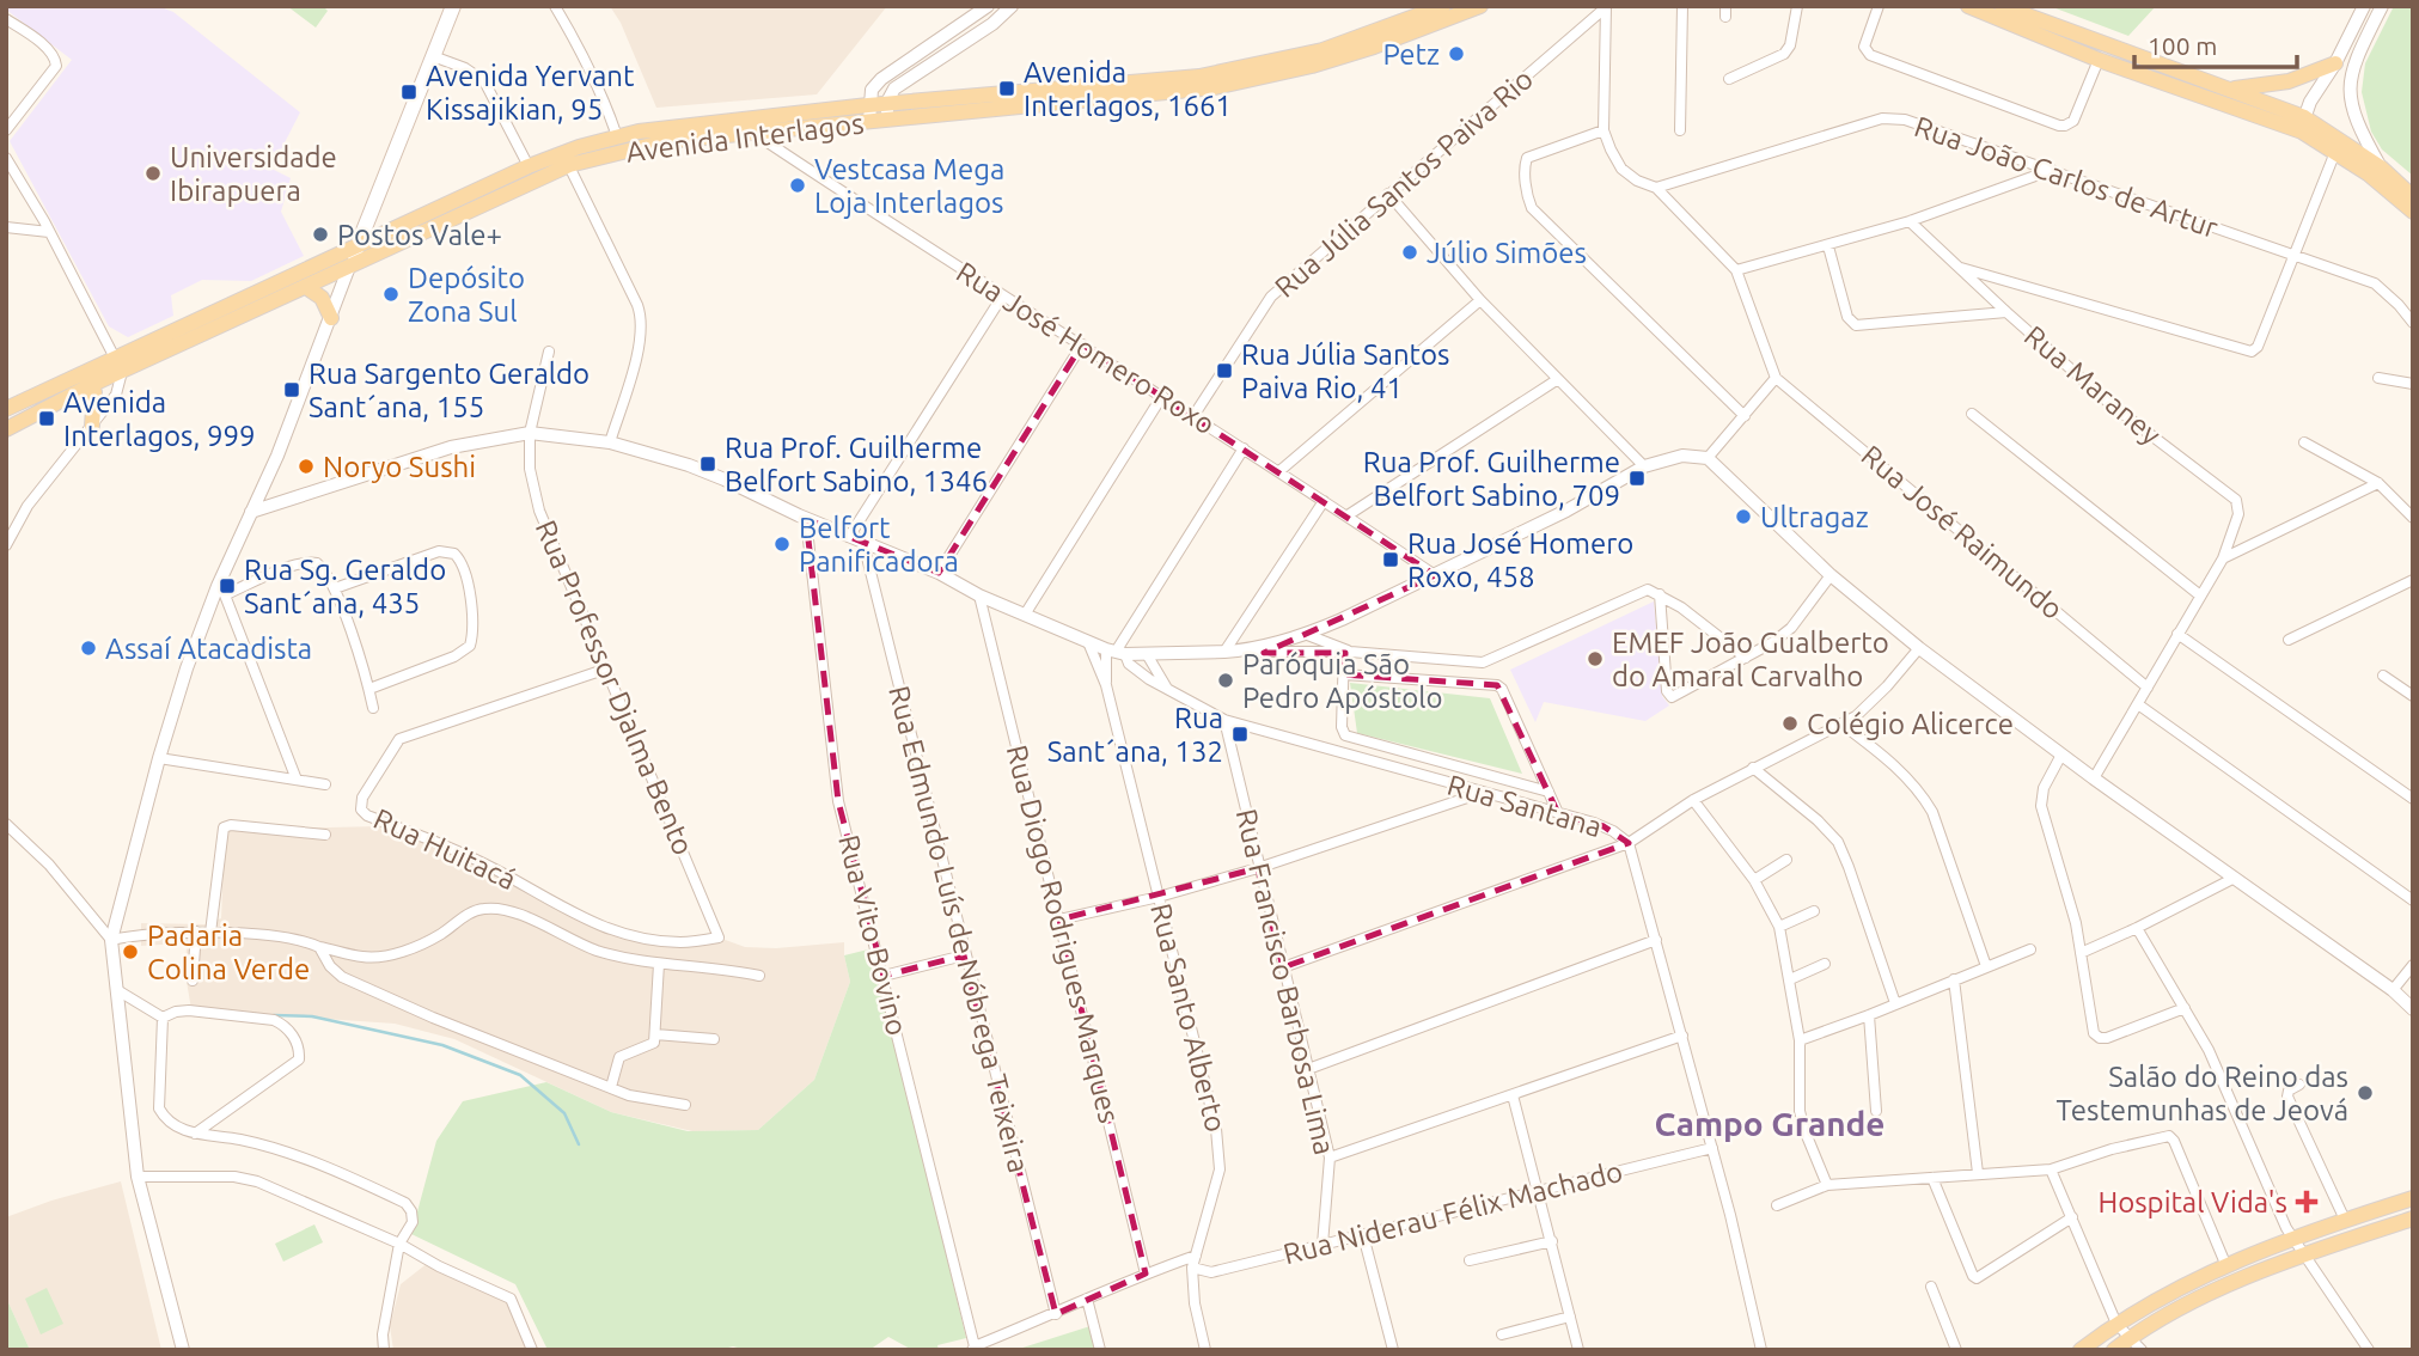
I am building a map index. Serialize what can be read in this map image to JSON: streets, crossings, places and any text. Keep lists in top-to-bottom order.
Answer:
{
  "streets": {
    "main road": ["Avenida Interlagos"],
    "street": [
      "Rua João Carlos de Artur",
      "Rua Júlia Santos Paiva Rio",
      "Rua José Homero Roxo",
      "Rua Maraney",
      "Rua José Raimundo",
      "Rua Professor Djalma Bento",
      "Rua Santana",
      "Rua Huitacá",
      "Rua Edmundo Luís de Nóbrega Teixeira",
      "Rua Diogo Rodrigues Marques",
      "Rua Vito Bovino",
      "Rua Francisco Barbosa Lima",
      "Rua Santo Alberto",
      "Rua Niderau Félix Machado"
    ]
  },
  "crossings": [
    ["Avenida Interlagos", "Rua José Homero Roxo"],
    ["Rua Júlia Santos Paiva Rio", "Rua José Homero Roxo"],
    ["Rua Professor Djalma Bento", "Rua Huitacá"],
    ["Rua Santana", "Rua Francisco Barbosa Lima"],
    ["Rua Santana", "Rua Santo Alberto"],
    ["Rua Santana", "Rua Niderau Félix Machado"],
    ["Rua Francisco Barbosa Lima", "Rua Niderau Félix Machado"],
    ["Rua Santo Alberto", "Rua Niderau Félix Machado"]
  ],
  "districts": ["Campo Grande"],
  "places": {
    "other": [
      "Petz",
      "Universidade Ibirapuera",
      "Vestcasa Mega Loja Interlagos",
      "Postos Vale+",
      "Júlio Simões",
      "Depósito Zona Sul",
      "Noryo Sushi",
      "Ultragaz",
      "Belfort Panificadora",
      "Assaí Atacadista",
      "EMEF João Gualberto do Amaral Carvalho",
      "Paróquia São Pedro Apóstolo",
      "Colégio Alicerce",
      "Padaria Colina Verde",
      "Salão do Reino das Testemunhas de Jeová"
    ],
    "transit": [
      "Avenida Interlagos, 1661",
      "Avenida Yervant Kissajikian, 95",
      "Rua Júlia Santos Paiva Rio, 41",
      "Rua Sargento Geraldo Sant´ana, 155",
      "Avenida Interlagos, 999",
      "Rua Prof. Guilherme Belfort Sabino, 1346",
      "Rua Prof. Guilherme Belfort Sabino, 709",
      "Rua José Homero Roxo, 458",
      "Rua Sg. Geraldo Sant´ana, 435",
      "Rua Sant´ana, 132"
    ],
    "health": ["Hospital Vida's"]
  },
  "scale_bar": "100 m"
}
